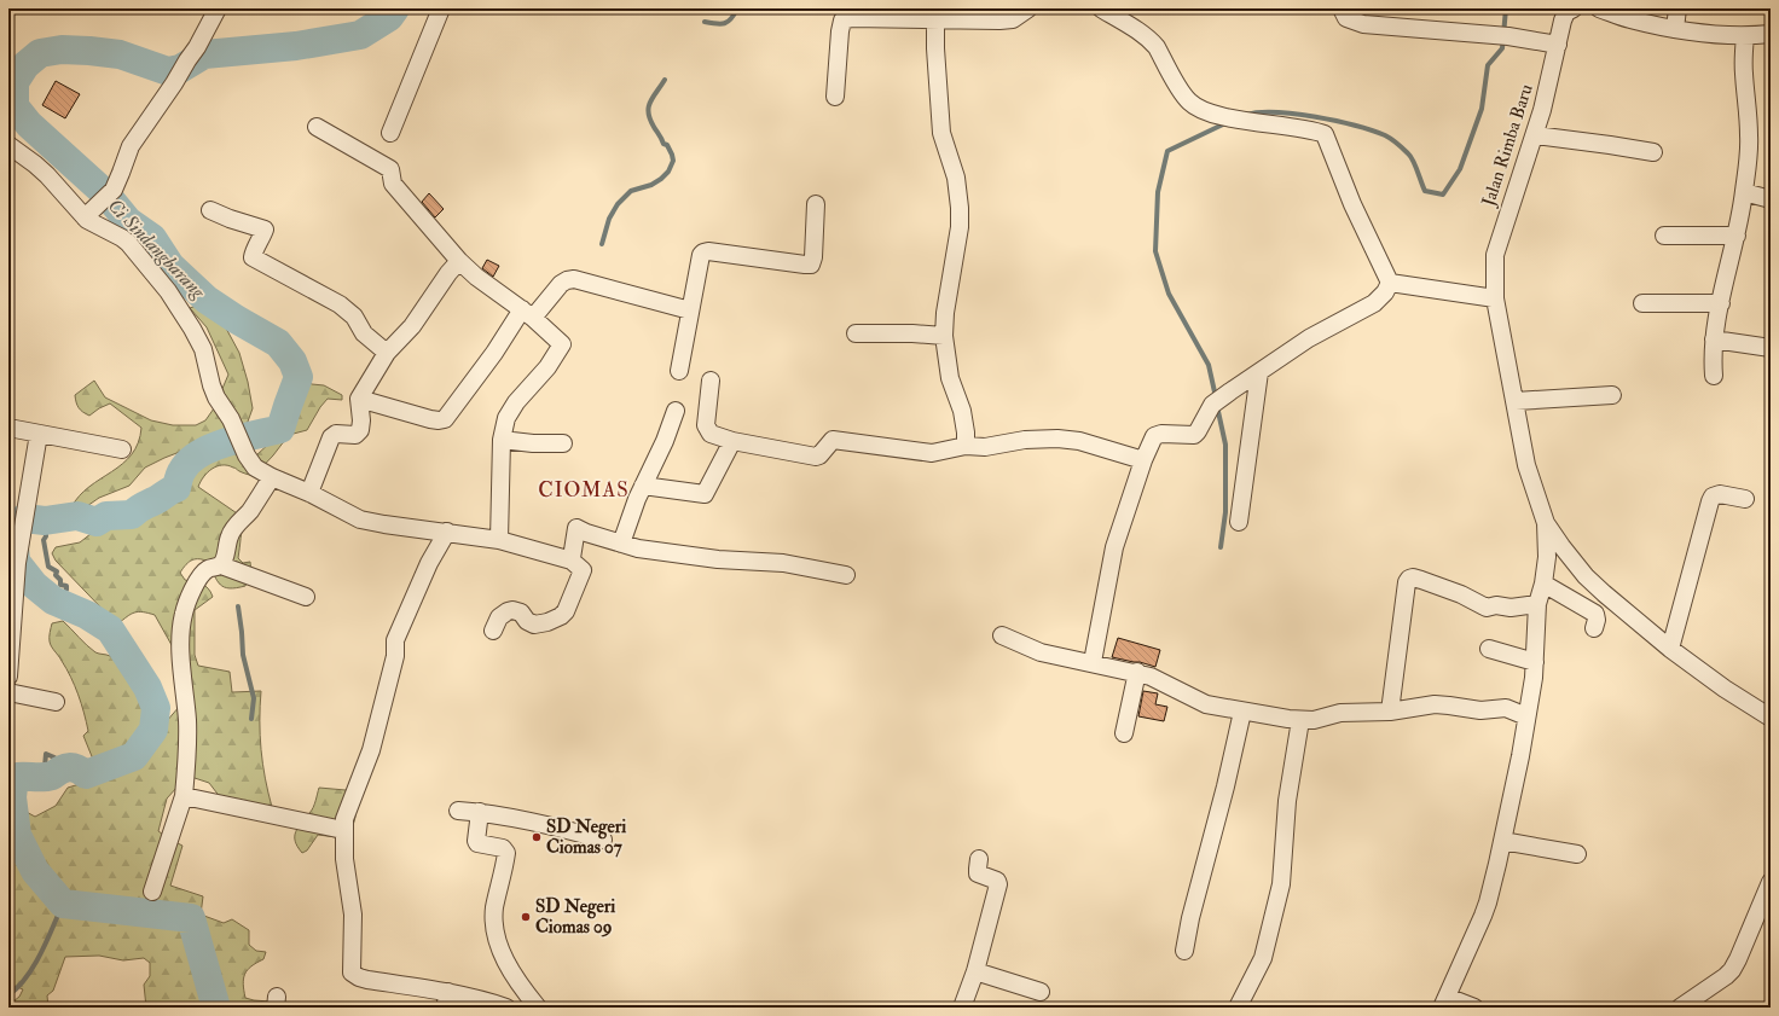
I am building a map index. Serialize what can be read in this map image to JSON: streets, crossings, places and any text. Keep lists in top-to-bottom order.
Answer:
{
  "streets": {
    "street": ["Jalan Rimba Baru"]
  },
  "districts": ["CIOMAS"],
  "water": ["Ci Sindangbarang"],
  "places": ["SD Negeri Ciomas 07", "SD Negeri Ciomas 09"]
}
